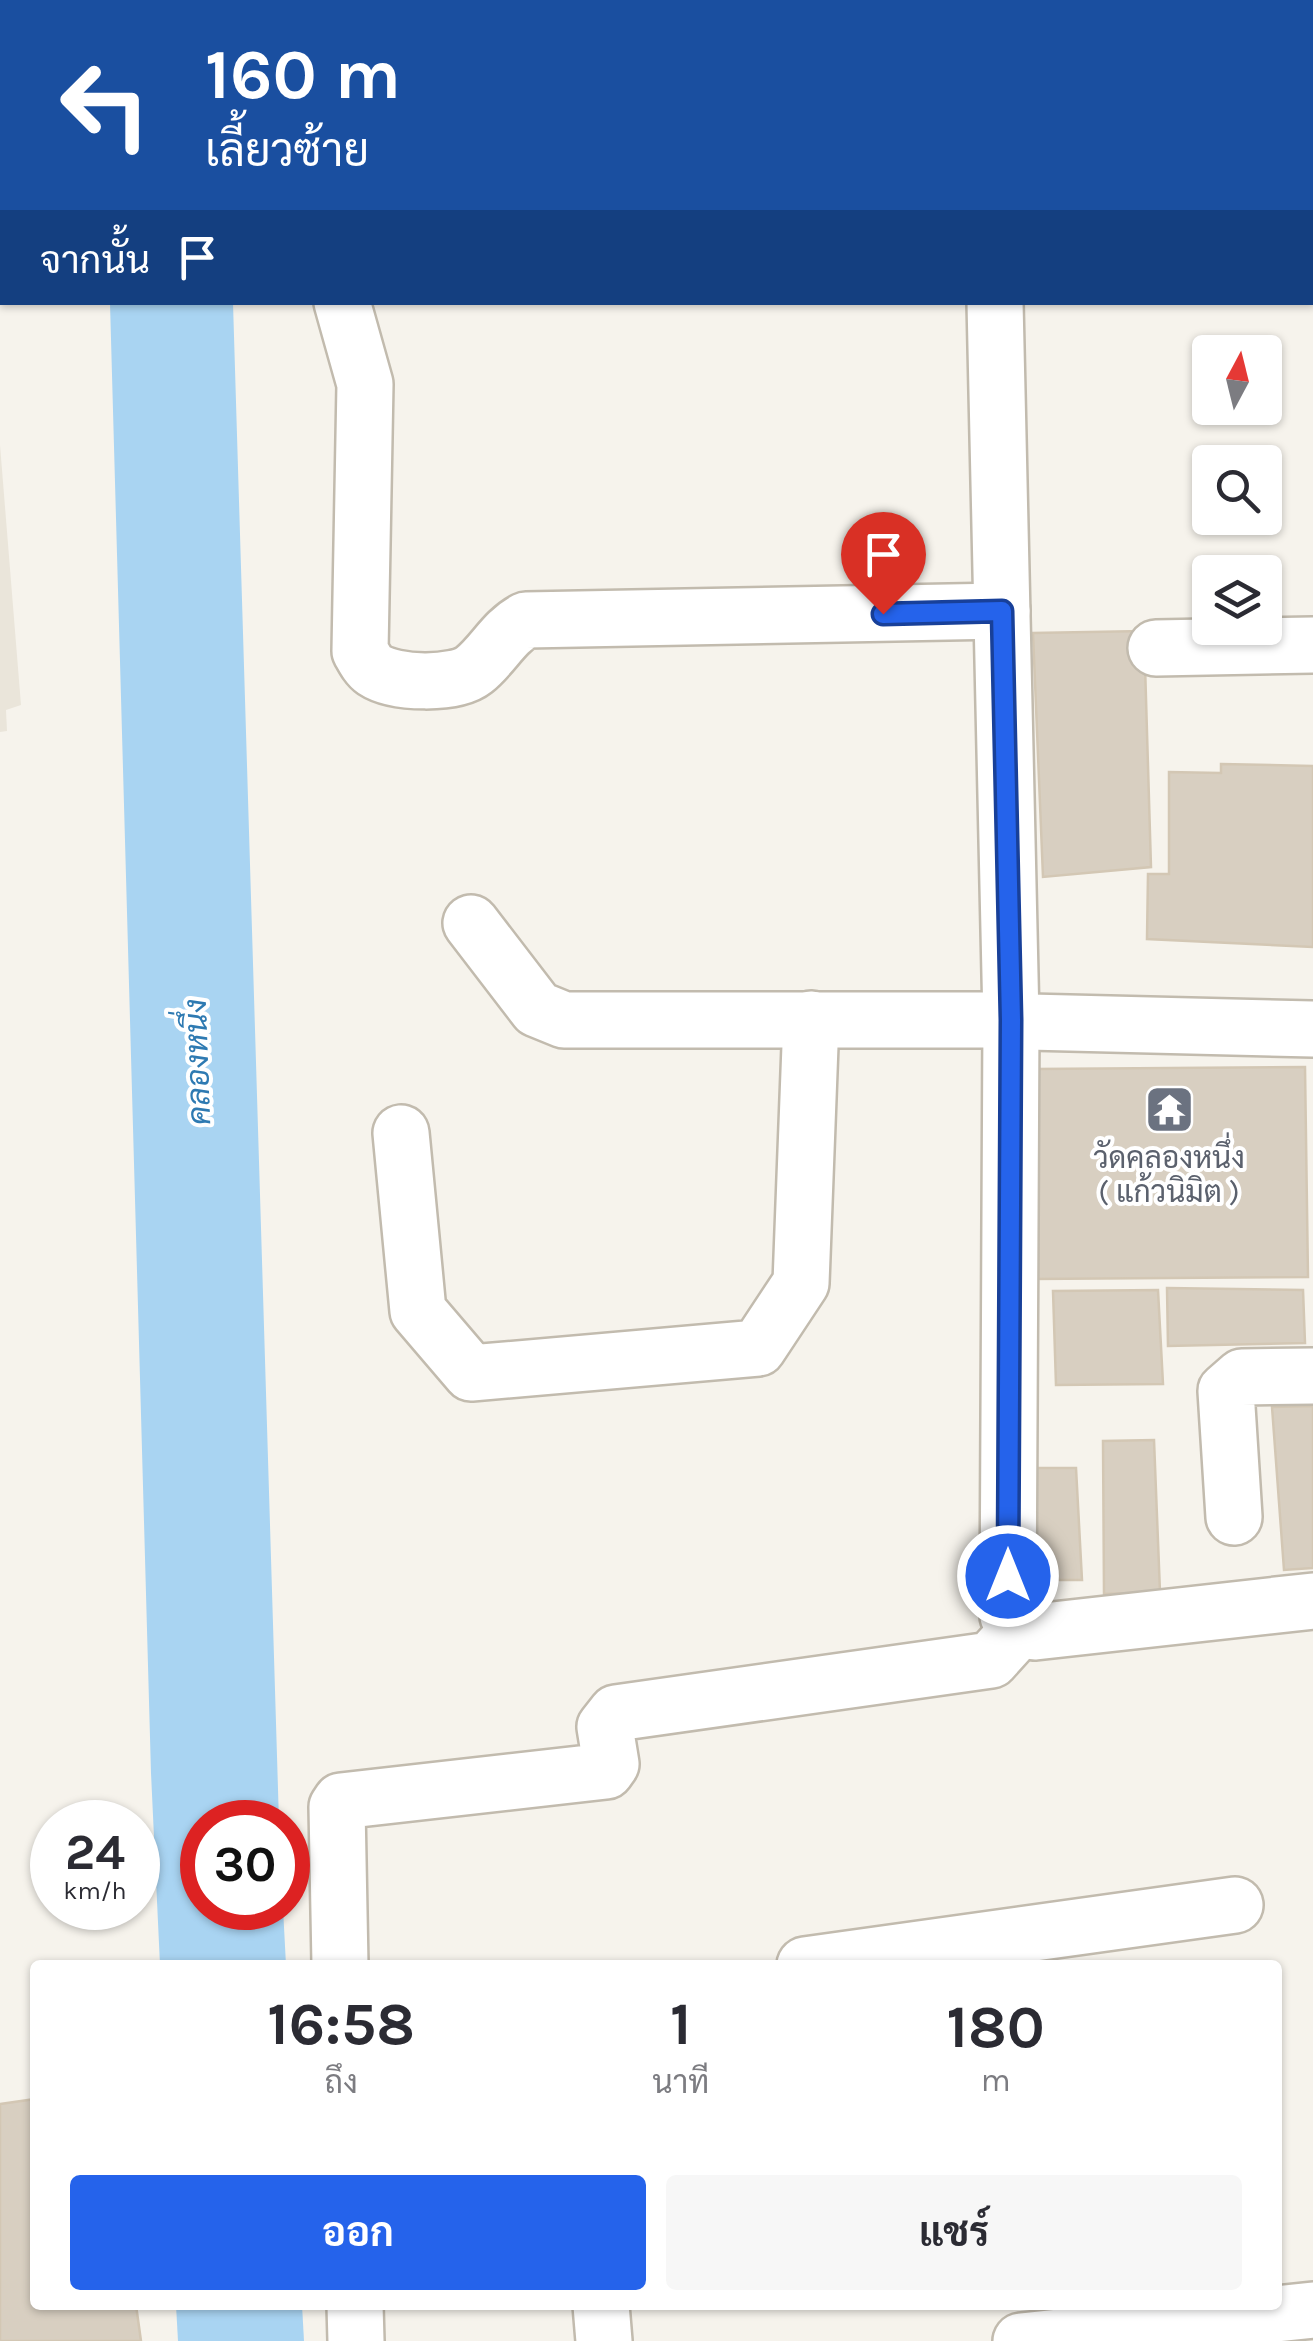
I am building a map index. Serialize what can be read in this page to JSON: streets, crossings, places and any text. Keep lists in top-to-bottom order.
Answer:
{
  "water": ["คลองหนึ่ง"],
  "places": {
    "temple": ["วัดคลองหนึ่ง ( แก้วนิมิต )"]
  },
  "north": "top",
  "page": {
    "turn": ["160 m", "เลี้ยวซ้าย"],
    "then": "จากนั้น",
    "speed": "24 km/h",
    "limit": "30",
    "eta": [
      "16:58",
      "ถึง",
      "1",
      "นาที",
      "180",
      "m"
    ],
    "buttons": ["ออก", "แชร์"]
  }
}
